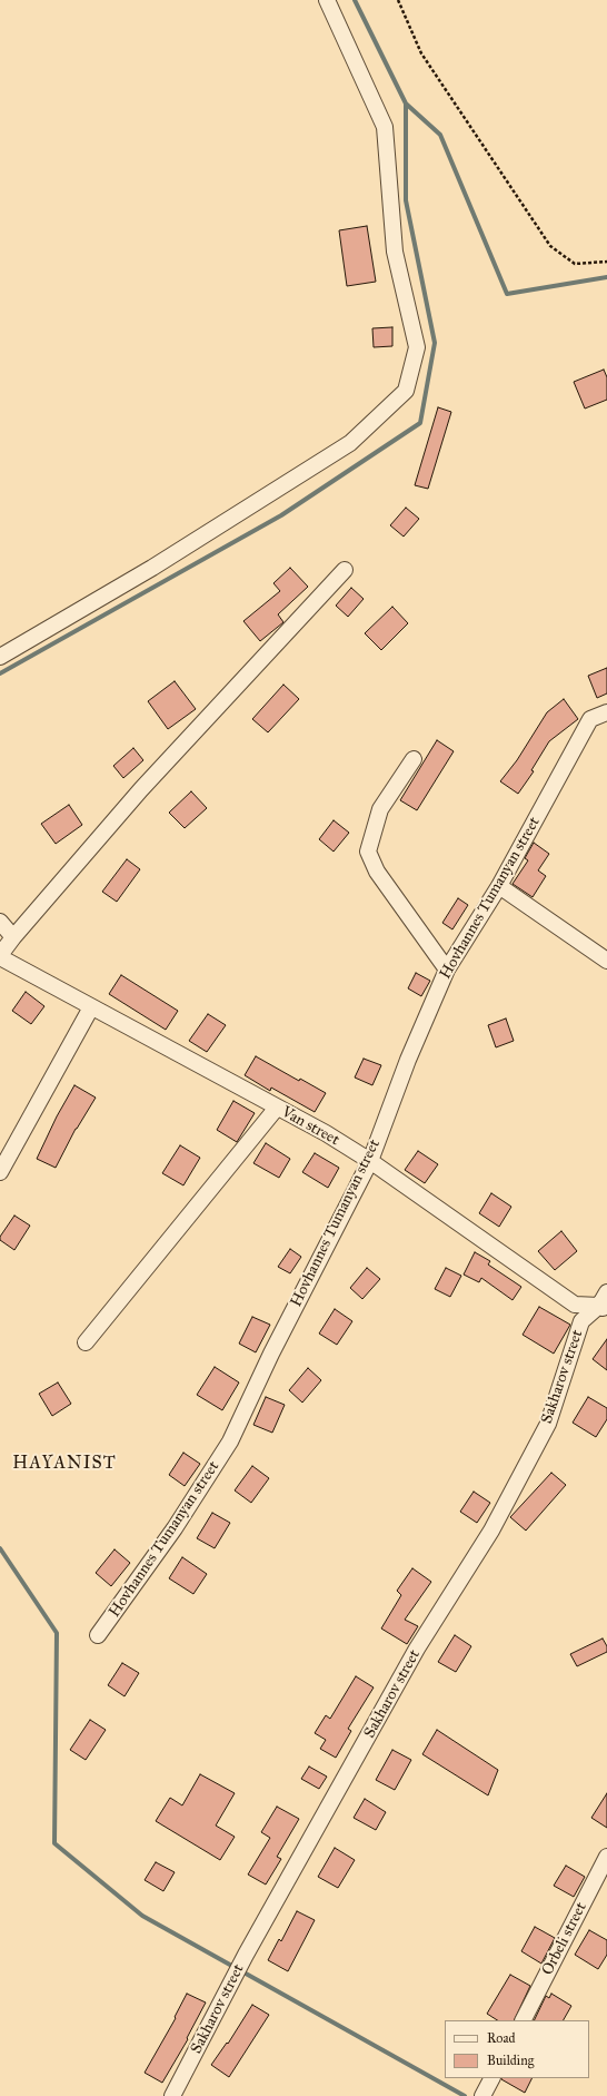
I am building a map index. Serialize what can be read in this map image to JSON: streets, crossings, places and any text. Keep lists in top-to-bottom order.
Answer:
{
  "streets": {
    "street": [
      "Hovhannes Tumanyan street",
      "Van street",
      "Sakharov street",
      "Orbeli street"
    ]
  },
  "crossings": [
    ["Hovhannes Tumanyan street", "Van street"],
    ["Van street", "Sakharov street"]
  ],
  "districts": ["HAYANIST"],
  "legend": ["Road", "Building"]
}
